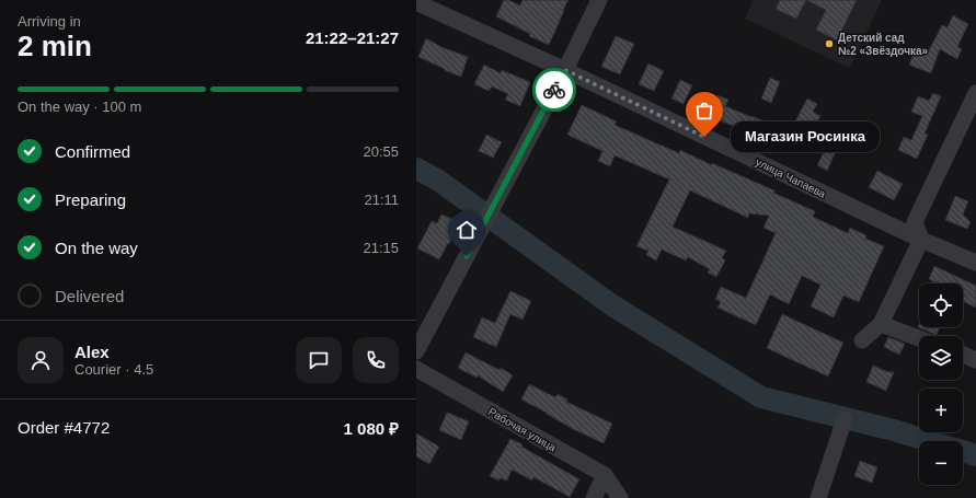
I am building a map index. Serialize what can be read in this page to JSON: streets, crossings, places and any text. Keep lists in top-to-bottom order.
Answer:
{
  "streets": {
    "street": ["улица Чапаева", "Рабочая улица"]
  },
  "places": ["Детский сад №2 «Звёздочка»", "Магазин Росинка"],
  "page": {
    "heading": ["2 min", "Arriving in", "21:22–21:27"],
    "panel": [
      "Alex",
      "Courier · 4.5",
      "Order #4772",
      "1 080 ₽"
    ],
    "bar": "On the way · 100 m",
    "bubble": "Магазин Росинка",
    "list": [
      ["Confirmed", "20:55"],
      ["Preparing", "21:11"],
      ["On the way", "21:15"],
      "Delivered"
    ],
    "map_buttons": ["+", "−"]
  }
}
